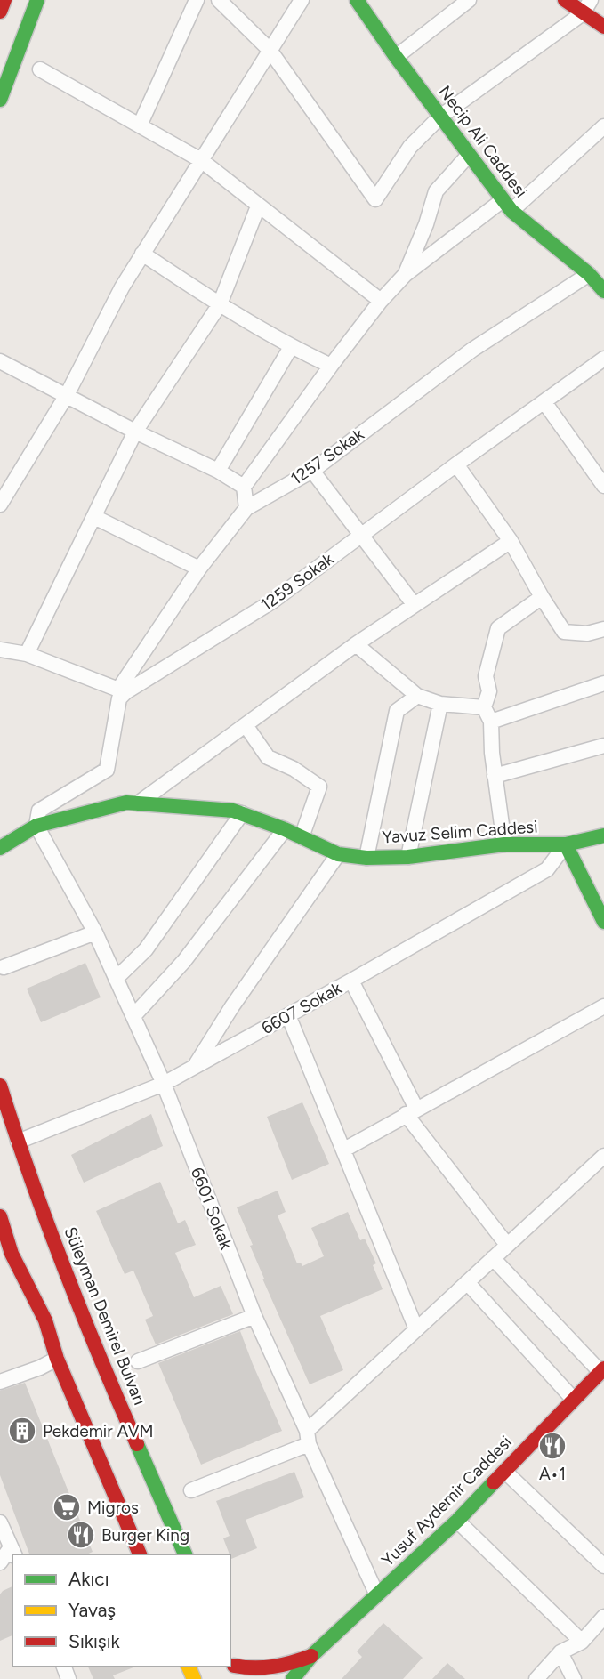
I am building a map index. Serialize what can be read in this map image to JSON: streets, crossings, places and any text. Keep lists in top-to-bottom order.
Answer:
{
  "streets": {
    "main road": [
      "Necip Ali Caddesi",
      "Yavuz Selim Caddesi",
      "Süleyman Demirel Bulvarı",
      "Yusuf Aydemir Caddesi"
    ],
    "street": [
      "1257 Sokak",
      "1259 Sokak",
      "6607 Sokak",
      "6601 Sokak"
    ]
  },
  "crossings": [
    ["Necip Ali Caddesi", "1257 Sokak"],
    ["1257 Sokak", "1259 Sokak"],
    ["Yavuz Selim Caddesi", "6607 Sokak"],
    ["Yavuz Selim Caddesi", "6601 Sokak"],
    ["6607 Sokak", "6601 Sokak"],
    ["6607 Sokak", "Süleyman Demirel Bulvarı"],
    ["6601 Sokak", "Yusuf Aydemir Caddesi"]
  ],
  "places": {
    "building": ["Pekdemir AVM"],
    "restaurant": ["A•1", "Burger King"],
    "supermarket": ["Migros"]
  },
  "legend": ["Akıcı", "Yavaş", "Sıkışık"]
}
